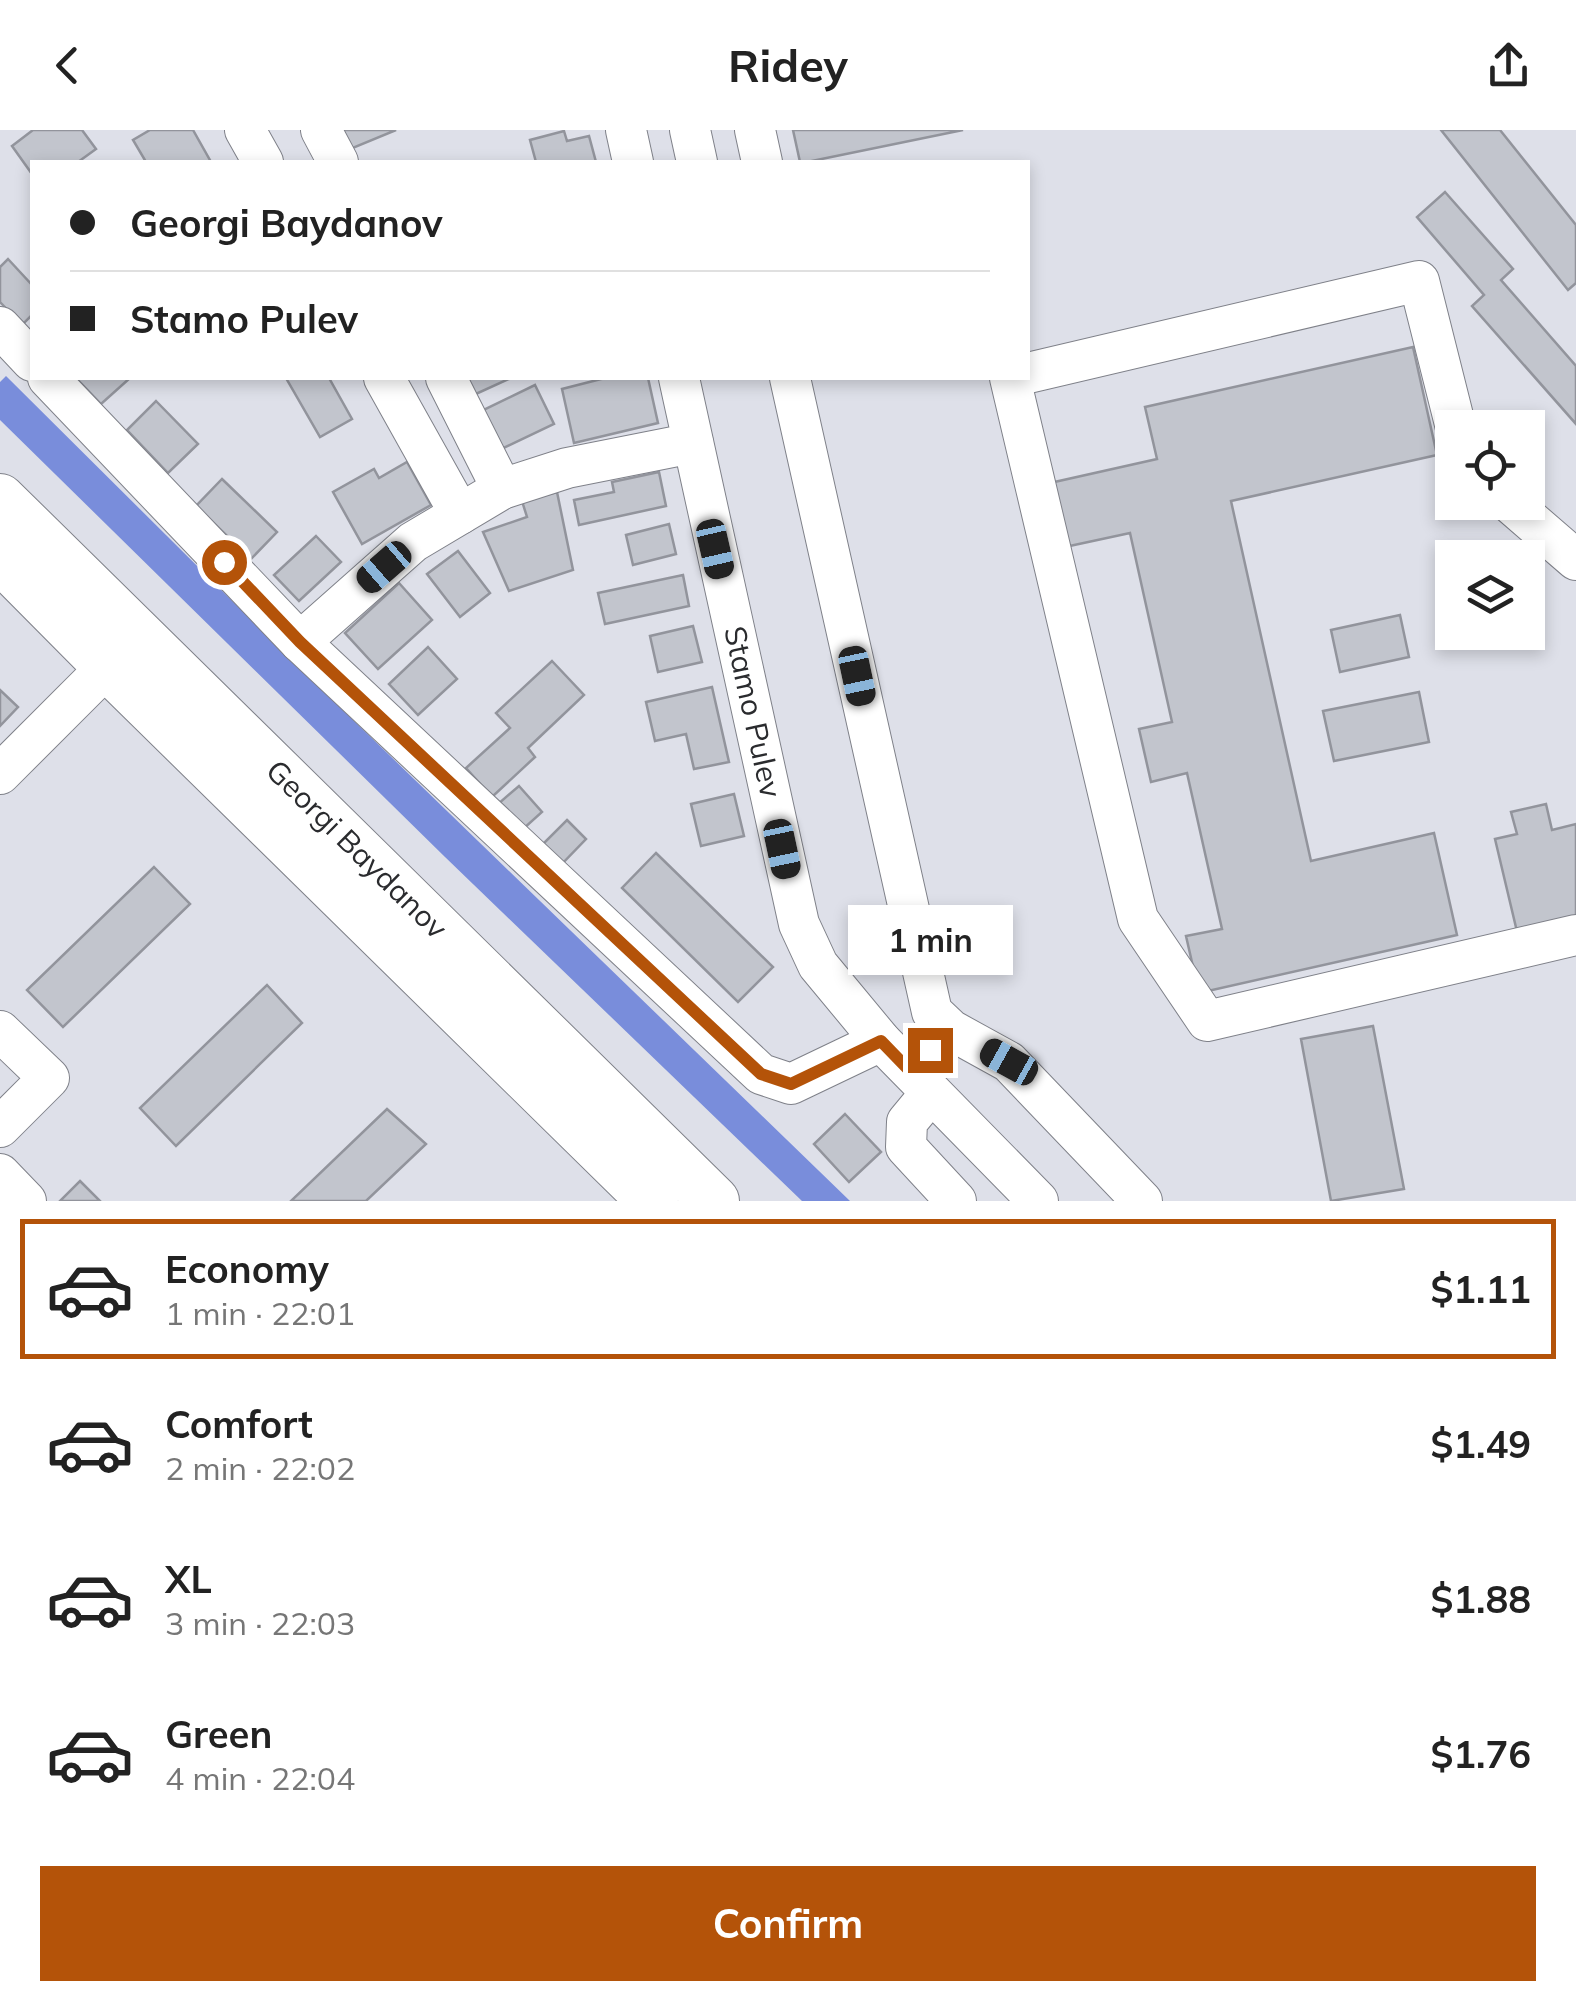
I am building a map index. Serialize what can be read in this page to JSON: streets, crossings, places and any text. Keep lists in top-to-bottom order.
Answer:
{
  "streets": {
    "main road": ["Georgi Baydanov"],
    "street": ["Stamo Pulev"]
  },
  "page": {
    "header": "Ridey",
    "banner": ["Georgi Baydanov", "Stamo Pulev"],
    "bubble": "1 min",
    "list": [
      {
        "name": "Economy",
        "note": "1 min · 22:01",
        "value": "$1.11"
      },
      {
        "name": "Comfort",
        "note": "2 min · 22:02",
        "value": "$1.49"
      },
      {
        "name": "XL",
        "note": "3 min · 22:03",
        "value": "$1.88"
      },
      {
        "name": "Green",
        "note": "4 min · 22:04",
        "value": "$1.76"
      }
    ],
    "buttons": "Confirm"
  }
}
